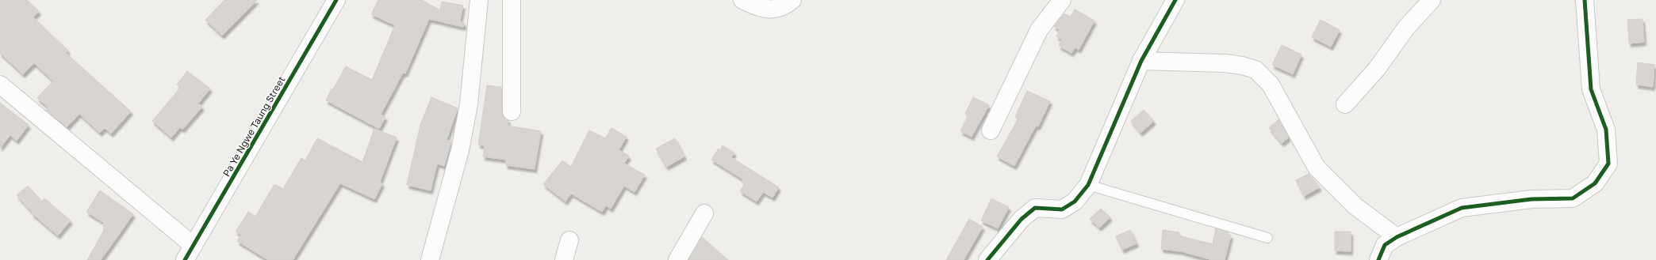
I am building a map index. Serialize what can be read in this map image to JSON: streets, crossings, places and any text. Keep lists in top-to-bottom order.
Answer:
{
  "streets": {
    "street": ["Pa Ye Ngwe Taung Street"]
  }
}
